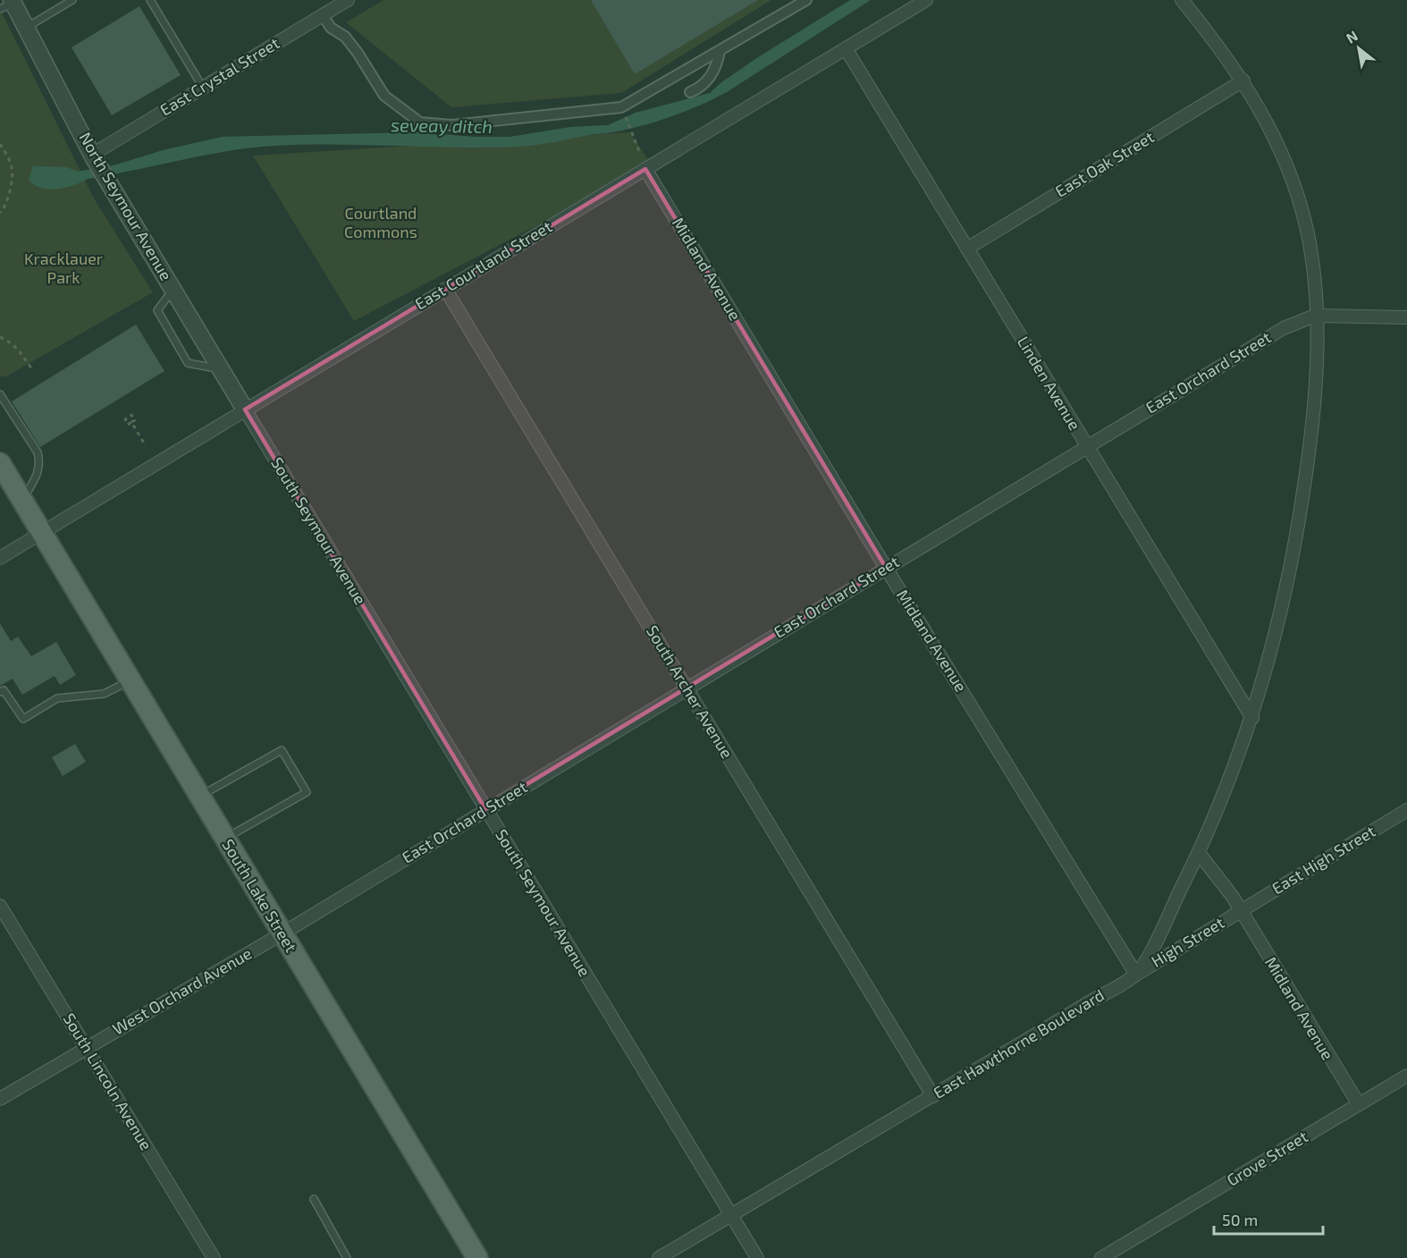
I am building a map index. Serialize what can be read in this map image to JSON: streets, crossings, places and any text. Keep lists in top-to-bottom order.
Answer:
{
  "streets": {
    "main road": ["South Lake Street"],
    "street": [
      "East Crystal Street",
      "East Oak Street",
      "North Seymour Avenue",
      "East Courtland Street",
      "Midland Avenue",
      "East Orchard Street",
      "Linden Avenue",
      "South Seymour Avenue",
      "South Archer Avenue",
      "East High Street",
      "High Street",
      "West Orchard Avenue",
      "East Hawthorne Boulevard",
      "South Lincoln Avenue",
      "Grove Street"
    ]
  },
  "crossings": [
    ["East Crystal Street", "North Seymour Avenue"],
    ["East Oak Street", "Linden Avenue"],
    ["North Seymour Avenue", "East Courtland Street"],
    ["North Seymour Avenue", "South Seymour Avenue"],
    ["East Courtland Street", "Midland Avenue"],
    ["East Courtland Street", "Linden Avenue"],
    ["East Courtland Street", "South Seymour Avenue"],
    ["East Courtland Street", "South Archer Avenue"],
    ["East Courtland Street", "South Lake Street"],
    ["Midland Avenue", "East Orchard Street"],
    ["Midland Avenue", "East High Street"],
    ["Midland Avenue", "High Street"],
    ["Midland Avenue", "East Hawthorne Boulevard"],
    ["Midland Avenue", "Grove Street"],
    ["East Orchard Street", "Linden Avenue"],
    ["East Orchard Street", "South Seymour Avenue"],
    ["East Orchard Street", "South Archer Avenue"],
    ["East Orchard Street", "South Lake Street"],
    ["East Orchard Street", "West Orchard Avenue"],
    ["South Seymour Avenue", "East Hawthorne Boulevard"],
    ["South Archer Avenue", "East Hawthorne Boulevard"],
    ["East High Street", "High Street"],
    ["South Lake Street", "West Orchard Avenue"],
    ["High Street", "East Hawthorne Boulevard"],
    ["West Orchard Avenue", "South Lincoln Avenue"]
  ],
  "water": ["seveay ditch"],
  "parks": ["Courtland Commons", "Kracklauer Park"],
  "scale_bar": "50 m",
  "north": "top left"
}
